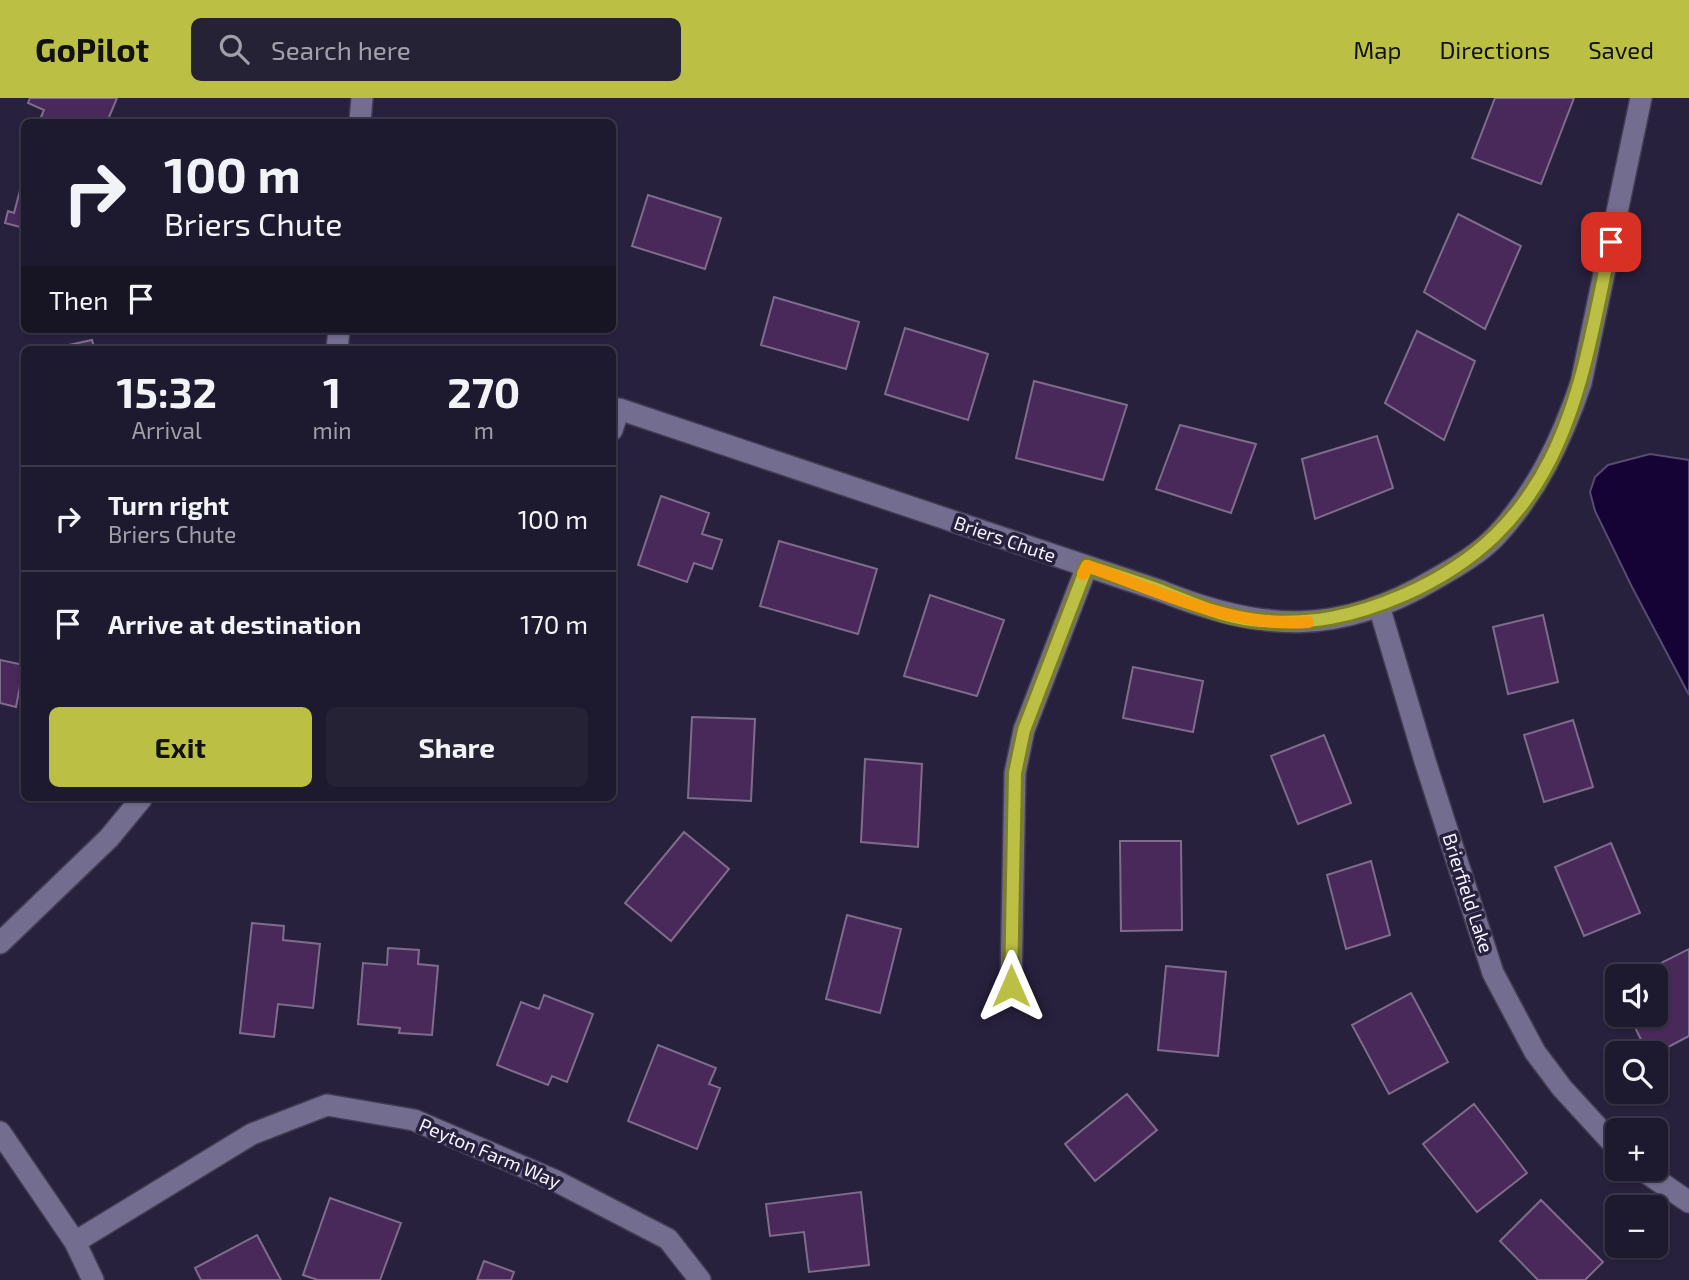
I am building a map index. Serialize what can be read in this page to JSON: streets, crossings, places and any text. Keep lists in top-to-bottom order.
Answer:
{
  "streets": {
    "street": ["Briers Chute", "Brierfield Lake", "Peyton Farm Way"]
  },
  "crossings": [
    ["Briers Chute", "Brierfield Lake"]
  ],
  "page": {
    "header": "GoPilot",
    "search": "Search here",
    "nav": ["Map", "Directions", "Saved"],
    "turn": ["100 m", "Briers Chute"],
    "then": "Then",
    "eta": [
      "15:32",
      "Arrival",
      "1",
      "min",
      "270",
      "m"
    ],
    "list": [
      {
        "name": "Turn right",
        "note": "Briers Chute",
        "value": "100 m"
      },
      {
        "name": "Arrive at destination",
        "value": "170 m"
      }
    ],
    "buttons": ["Exit", "Share"],
    "map_buttons": ["+", "−"]
  }
}
